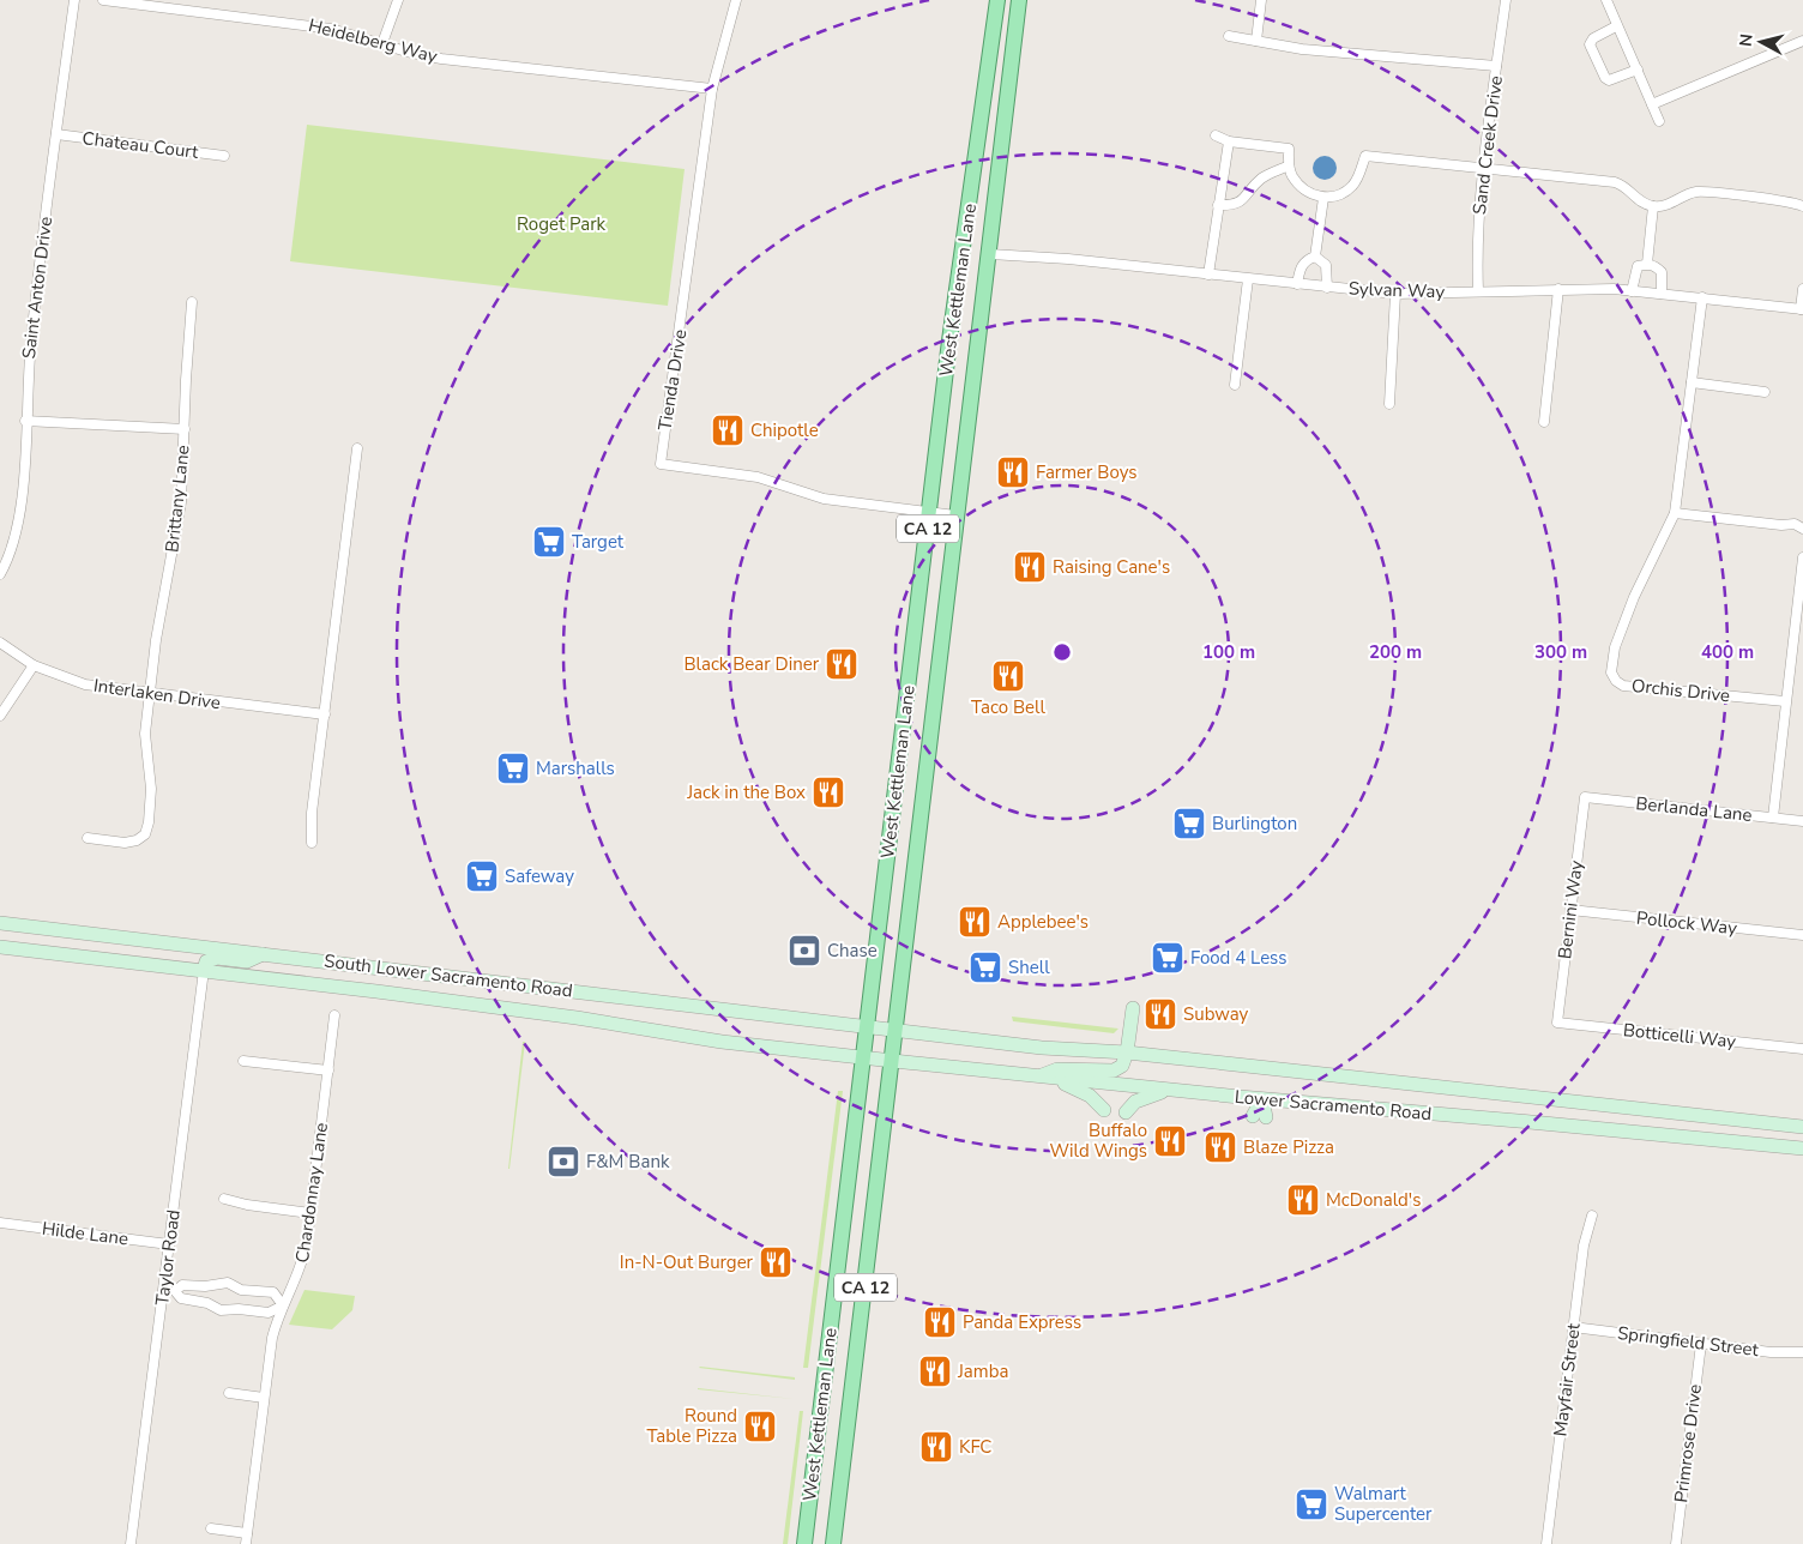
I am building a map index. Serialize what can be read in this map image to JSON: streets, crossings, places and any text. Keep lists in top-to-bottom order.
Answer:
{
  "streets": {
    "main road": [
      "West Kettleman Lane",
      "CA 12",
      "South Lower Sacramento Road",
      "Lower Sacramento Road"
    ],
    "street": [
      "Heidelberg Way",
      "Chateau Court",
      "Sand Creek Drive",
      "Saint Anton Drive",
      "Sylvan Way",
      "Tienda Drive",
      "Brittany Lane",
      "Orchis Drive",
      "Interlaken Drive",
      "Berlanda Lane",
      "Bernini Way",
      "Pollock Way",
      "Botticelli Way",
      "Chardonnay Lane",
      "Hilde Lane",
      "Taylor Road",
      "Springfield Street",
      "Mayfair Street",
      "Primrose Drive"
    ]
  },
  "crossings": [
    ["Heidelberg Way", "Tienda Drive"],
    ["Chateau Court", "Saint Anton Drive"],
    ["Sand Creek Drive", "Sylvan Way"],
    ["West Kettleman Lane", "Sylvan Way"],
    ["West Kettleman Lane", "Tienda Drive"],
    ["West Kettleman Lane", "South Lower Sacramento Road"],
    ["West Kettleman Lane", "Lower Sacramento Road"],
    ["Brittany Lane", "Interlaken Drive"],
    ["Berlanda Lane", "Bernini Way"],
    ["Bernini Way", "Pollock Way"],
    ["Bernini Way", "Botticelli Way"],
    ["South Lower Sacramento Road", "Lower Sacramento Road"],
    ["South Lower Sacramento Road", "Taylor Road"],
    ["Hilde Lane", "Taylor Road"],
    ["Springfield Street", "Mayfair Street"],
    ["Springfield Street", "Primrose Drive"]
  ],
  "parks": ["Roget Park"],
  "places": {
    "restaurant": [
      "Chipotle",
      "Farmer Boys",
      "Raising Cane's",
      "Black Bear Diner",
      "Taco Bell",
      "Jack in the Box",
      "Applebee's",
      "Subway",
      "Buffalo Wild Wings",
      "Blaze Pizza",
      "McDonald's",
      "In-N-Out Burger",
      "Panda Express",
      "Jamba",
      "Round Table Pizza",
      "KFC"
    ],
    "supermarket": [
      "Target",
      "Marshalls",
      "Burlington",
      "Safeway",
      "Food 4 Less",
      "Shell",
      "Walmart Supercenter"
    ],
    "bank": ["Chase", "F&M Bank"]
  },
  "north": "left",
  "rings": [
    "100 m",
    "200 m",
    "300 m",
    "400 m"
  ]
}
